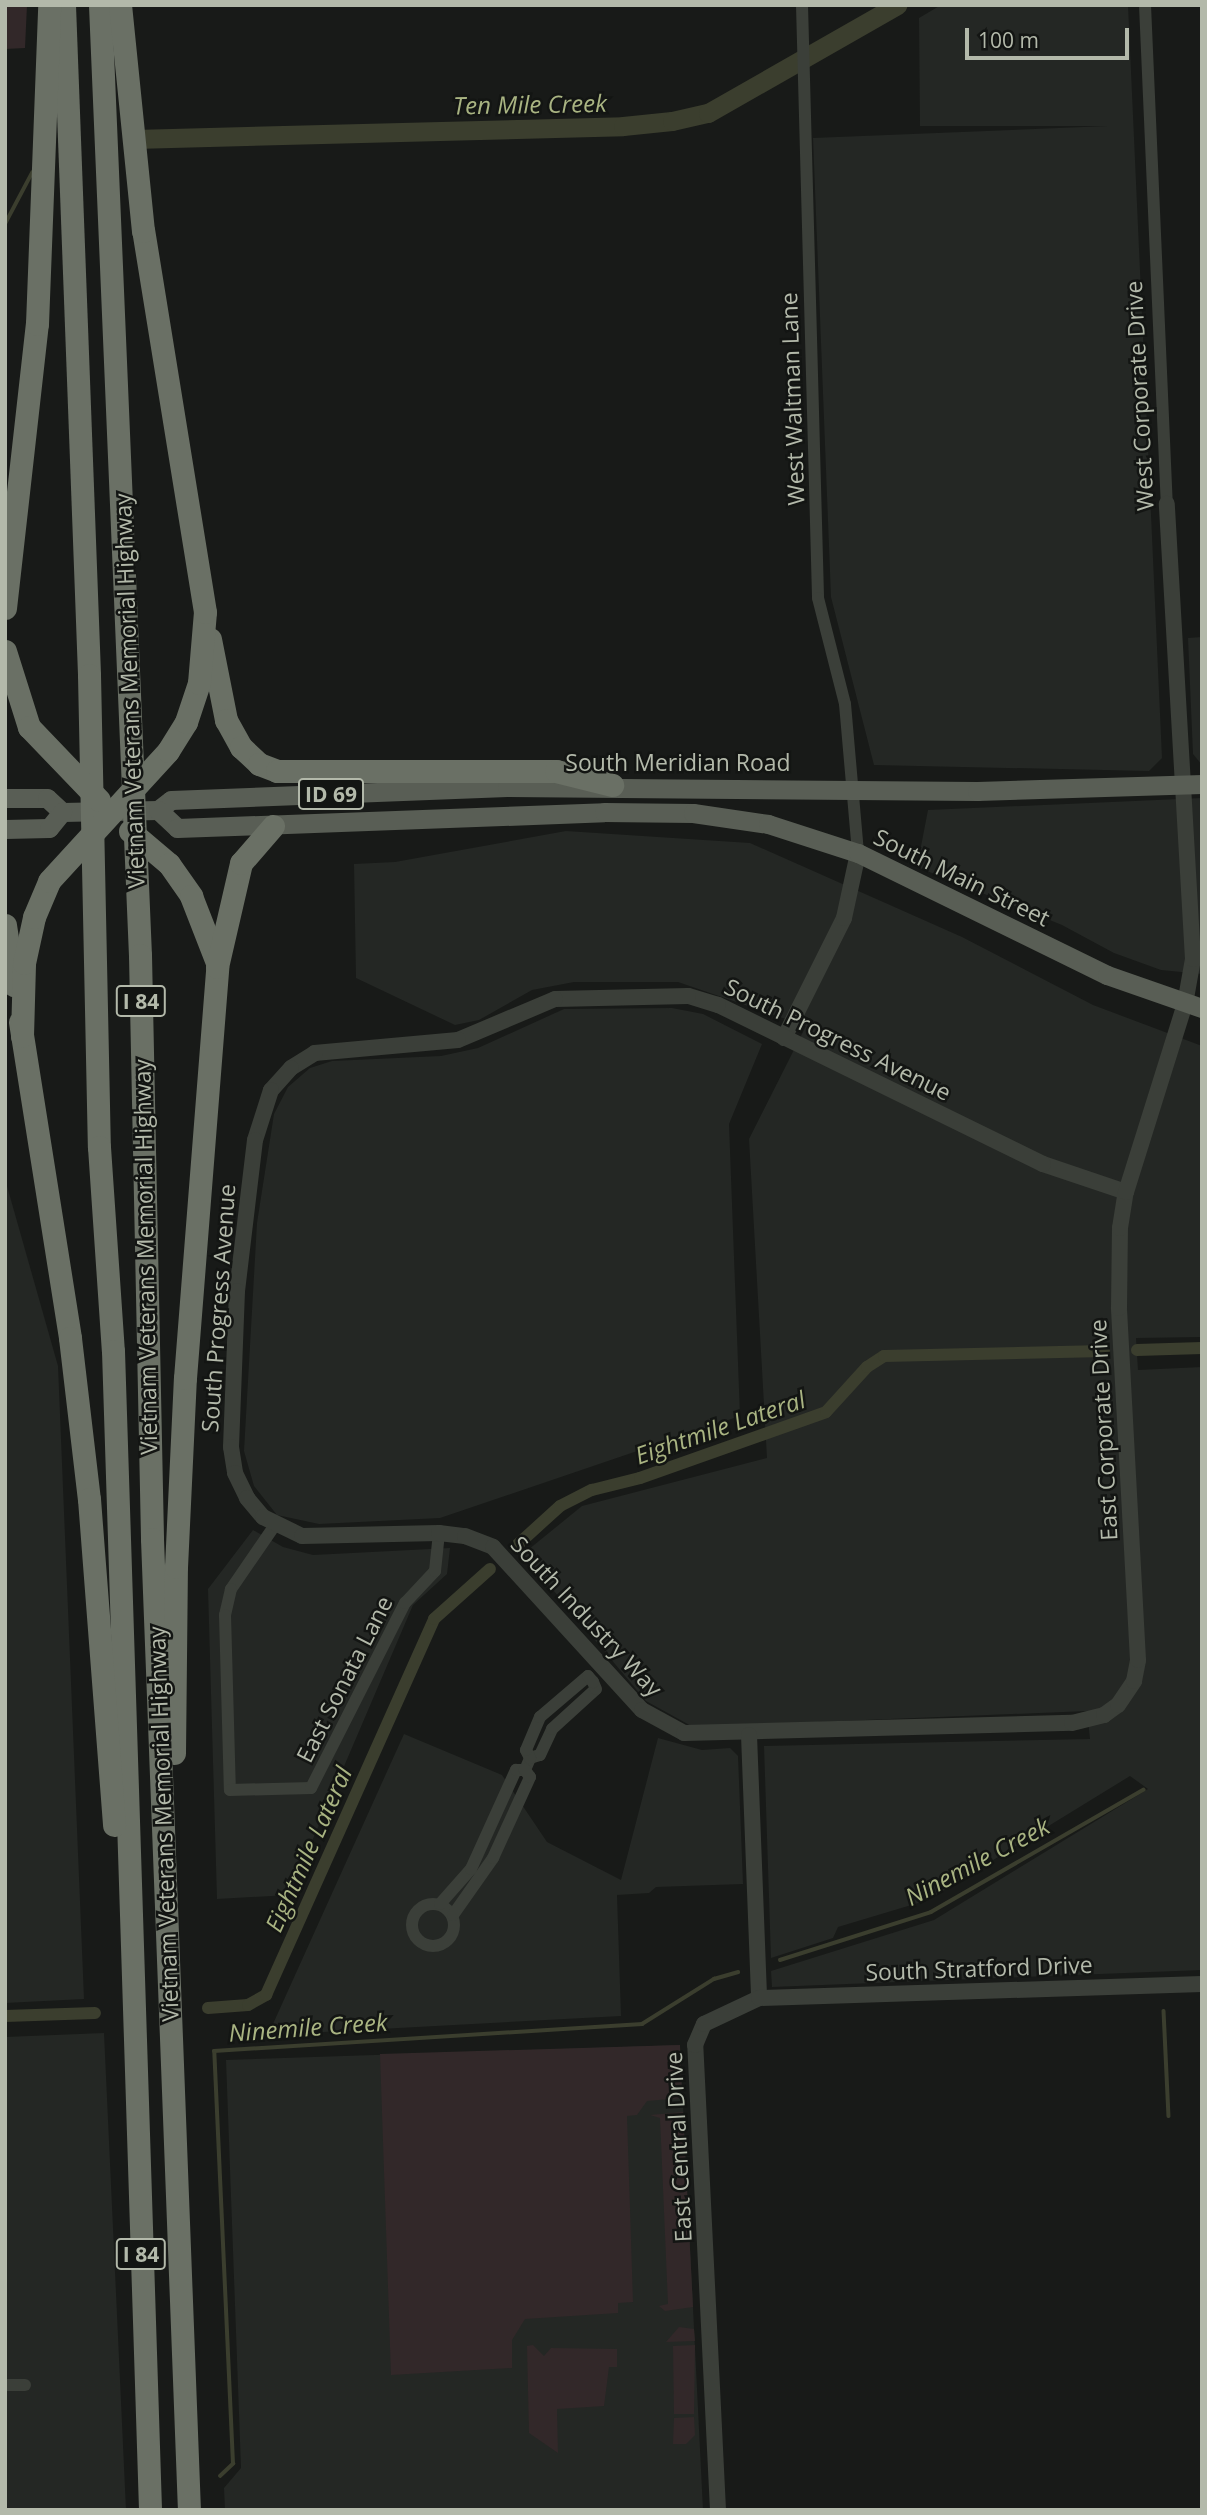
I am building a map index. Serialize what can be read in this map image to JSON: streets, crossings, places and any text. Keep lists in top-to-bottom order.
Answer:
{
  "streets": {
    "highway": ["Vietnam Veterans Memorial Highway", "I 84"],
    "main road": ["South Meridian Road", "ID 69", "South Main Street"],
    "street": [
      "West Corporate Drive",
      "West Waltman Lane",
      "South Progress Avenue",
      "East Corporate Drive",
      "South Industry Way",
      "East Sonata Lane",
      "South Stratford Drive",
      "East Central Drive"
    ]
  },
  "crossings": [
    ["West Corporate Drive", "South Meridian Road"],
    ["West Corporate Drive", "East Corporate Drive"],
    ["West Waltman Lane", "South Meridian Road"],
    ["West Waltman Lane", "South Main Street"],
    ["South Meridian Road", "ID 69"],
    ["South Meridian Road", "East Corporate Drive"],
    ["ID 69", "South Main Street"],
    ["South Main Street", "East Corporate Drive"],
    ["South Progress Avenue", "East Corporate Drive"],
    ["South Progress Avenue", "South Industry Way"],
    ["South Progress Avenue", "East Sonata Lane"],
    ["East Corporate Drive", "South Industry Way"],
    ["South Industry Way", "East Sonata Lane"],
    ["South Stratford Drive", "East Central Drive"]
  ],
  "water": ["Ten Mile Creek", "Eightmile Lateral", "Ninemile Creek"],
  "scale_bar": "100 m"
}
